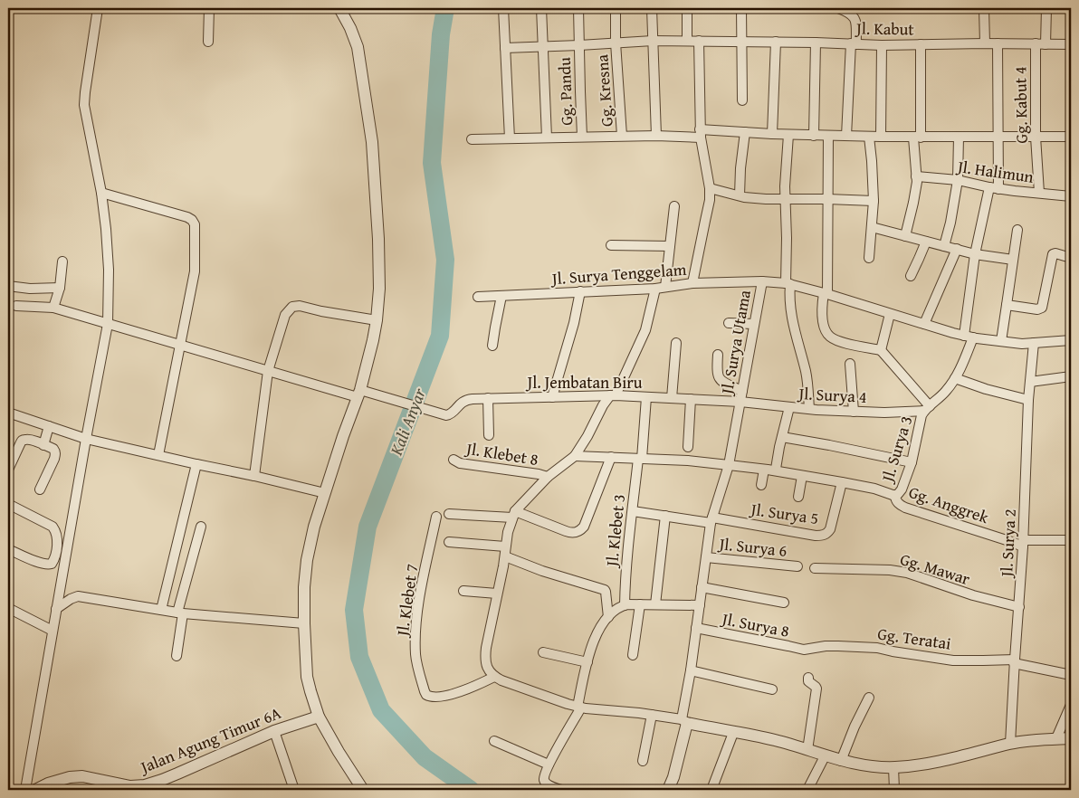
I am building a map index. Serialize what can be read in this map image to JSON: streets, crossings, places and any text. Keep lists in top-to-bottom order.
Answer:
{
  "streets": {
    "street": [
      "Jl. Kabut",
      "Gg. Kresna",
      "Gg. Pandu",
      "Gg. Kabut 4",
      "Jl. Halimun",
      "Jl. Surya Tenggelam",
      "Jl. Surya Utama",
      "Jl. Jembatan Biru",
      "Jl. Surya 4",
      "Jl. Surya 3",
      "Jl. Klebet 8",
      "Gg. Anggrek",
      "Jl. Surya 5",
      "Jl. Klebet 3",
      "Jl. Surya 2",
      "Jl. Surya 6",
      "Gg. Mawar",
      "Jl. Klebet 7",
      "Jl. Surya 8",
      "Gg. Teratai",
      "Jalan Agung Timur 6A"
    ]
  },
  "crossings": [
    ["Jl. Kabut", "Gg. Kresna"],
    ["Jl. Kabut", "Gg. Pandu"],
    ["Jl. Kabut", "Gg. Kabut 4"],
    ["Jl. Kabut", "Jl. Surya 3"],
    ["Gg. Kabut 4", "Jl. Halimun"],
    ["Jl. Halimun", "Jl. Surya 3"],
    ["Jl. Surya Tenggelam", "Jl. Surya Utama"],
    ["Jl. Surya Utama", "Jl. Jembatan Biru"],
    ["Jl. Surya Utama", "Jl. Surya 4"],
    ["Jl. Surya Utama", "Jl. Surya 3"],
    ["Jl. Surya Utama", "Jl. Surya 5"],
    ["Jl. Surya Utama", "Jl. Surya 2"],
    ["Jl. Surya Utama", "Jl. Surya 6"],
    ["Jl. Surya Utama", "Jl. Surya 8"],
    ["Jl. Jembatan Biru", "Jl. Surya 4"],
    ["Jl. Jembatan Biru", "Jl. Klebet 3"],
    ["Jl. Surya 4", "Jl. Surya 3"],
    ["Jl. Surya 3", "Gg. Anggrek"],
    ["Jl. Surya 3", "Jl. Surya 5"],
    ["Jl. Surya 3", "Jl. Klebet 3"],
    ["Gg. Anggrek", "Jl. Surya 2"],
    ["Jl. Surya 2", "Gg. Mawar"],
    ["Jl. Surya 2", "Gg. Teratai"],
    ["Jl. Surya 8", "Gg. Teratai"]
  ],
  "water": ["Kali Anyar"]
}
